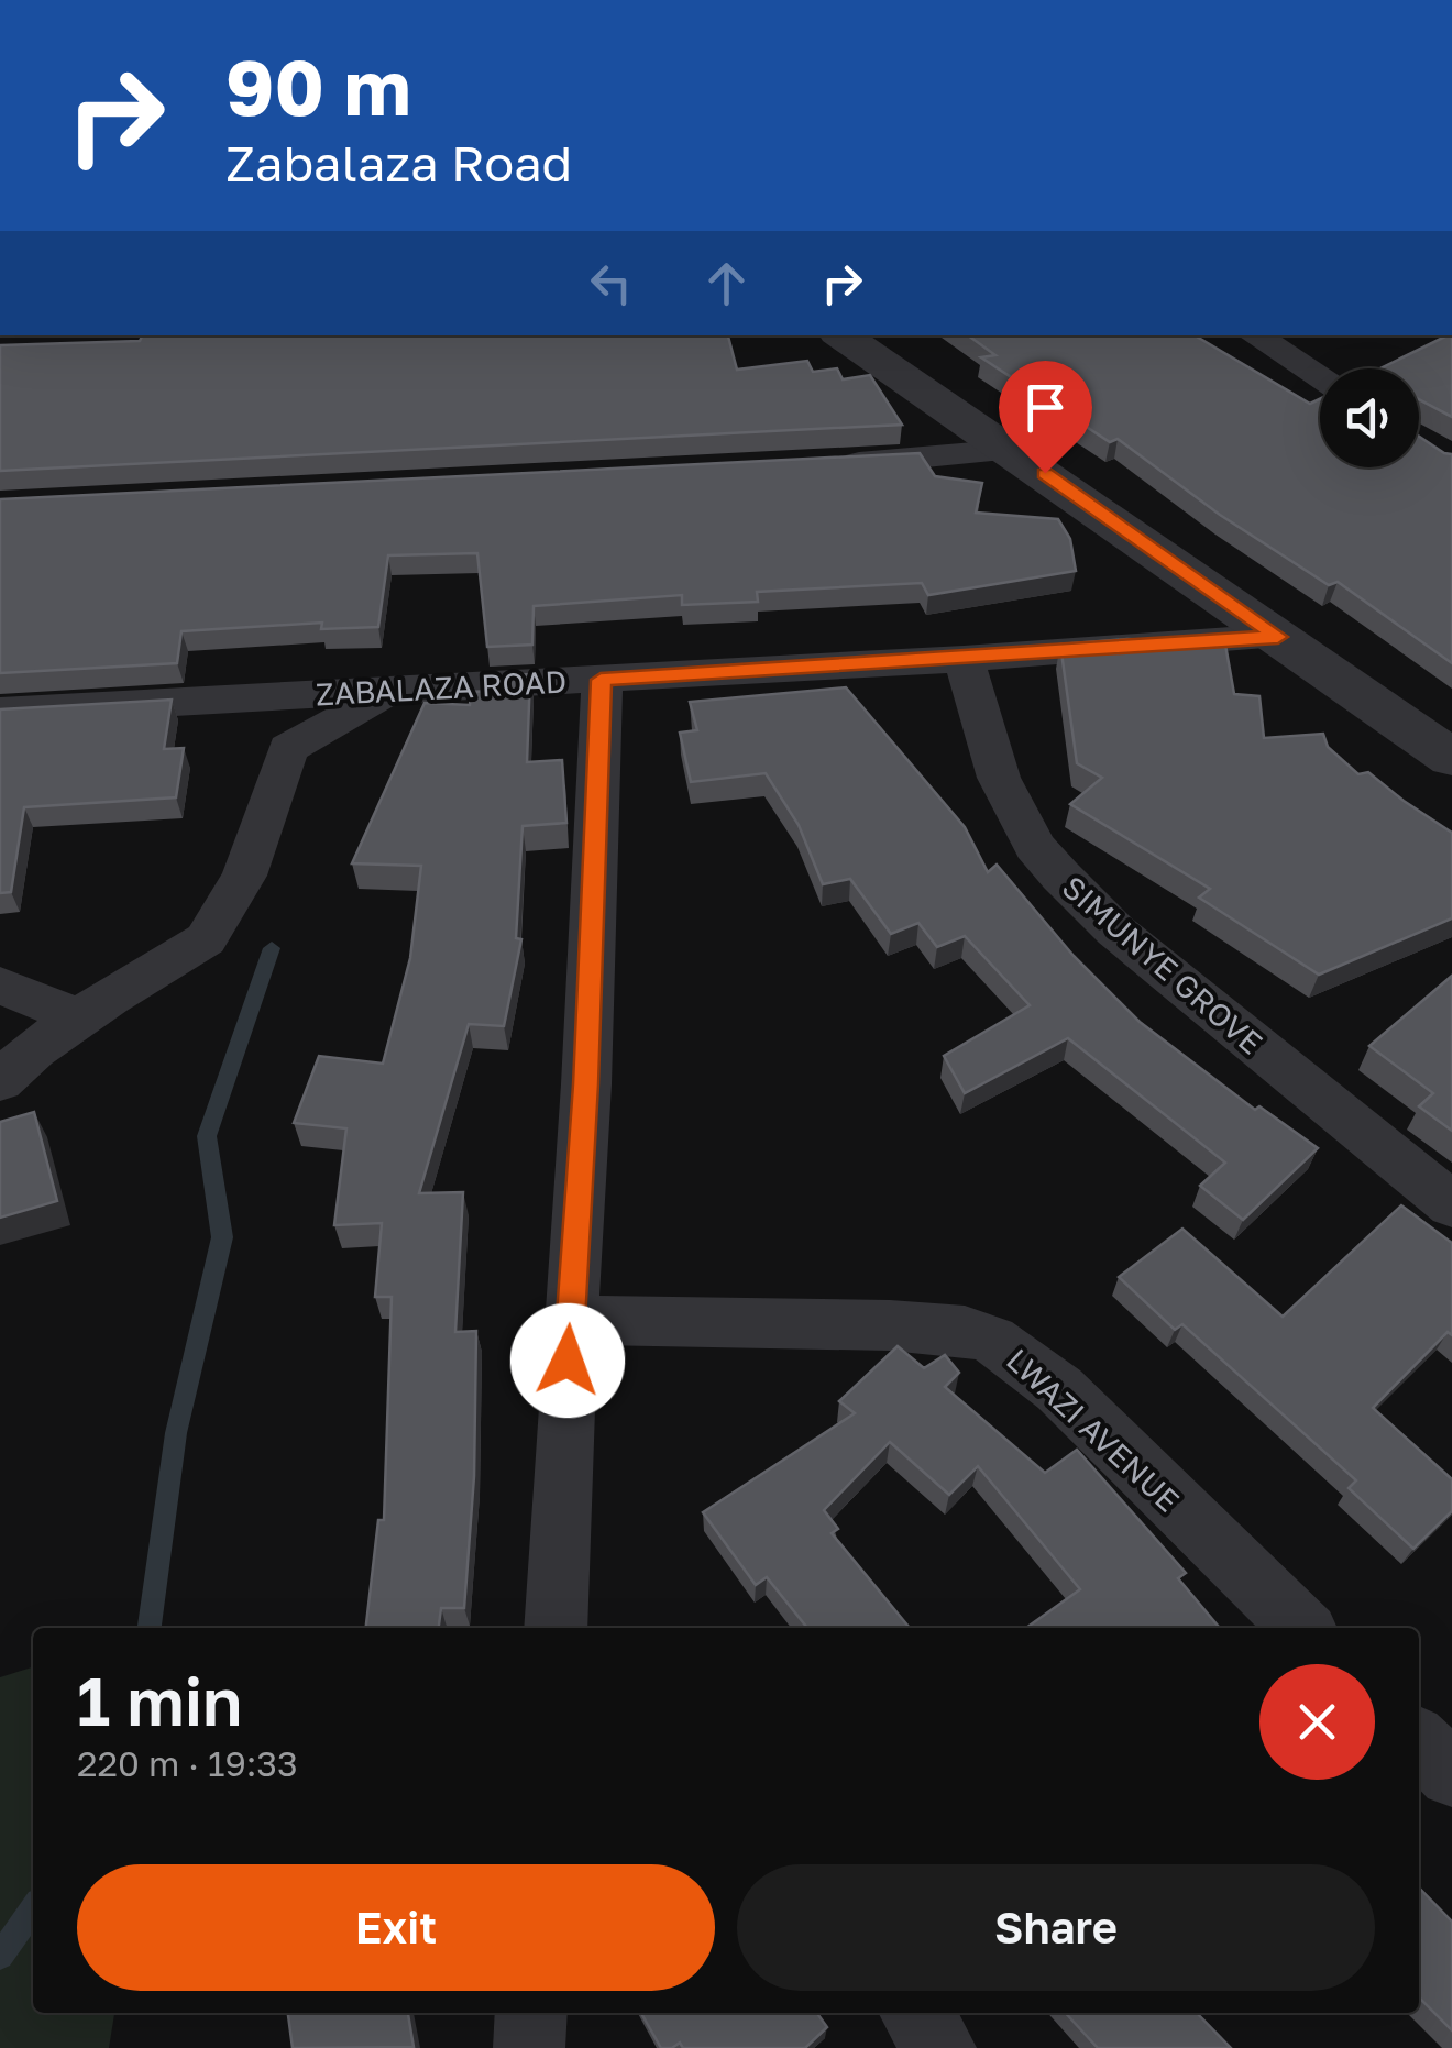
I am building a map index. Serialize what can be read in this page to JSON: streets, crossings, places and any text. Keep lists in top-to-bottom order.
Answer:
{
  "streets": {
    "street": ["ZABALAZA ROAD", "SIMUNYE GROVE", "LWAZI AVENUE"]
  },
  "crossings": [
    ["ZABALAZA ROAD", "SIMUNYE GROVE"]
  ],
  "page": {
    "turn": ["90 m", "Zabalaza Road"],
    "heading": ["1 min", "220 m · 19:33"],
    "buttons": ["Exit", "Share"]
  }
}
